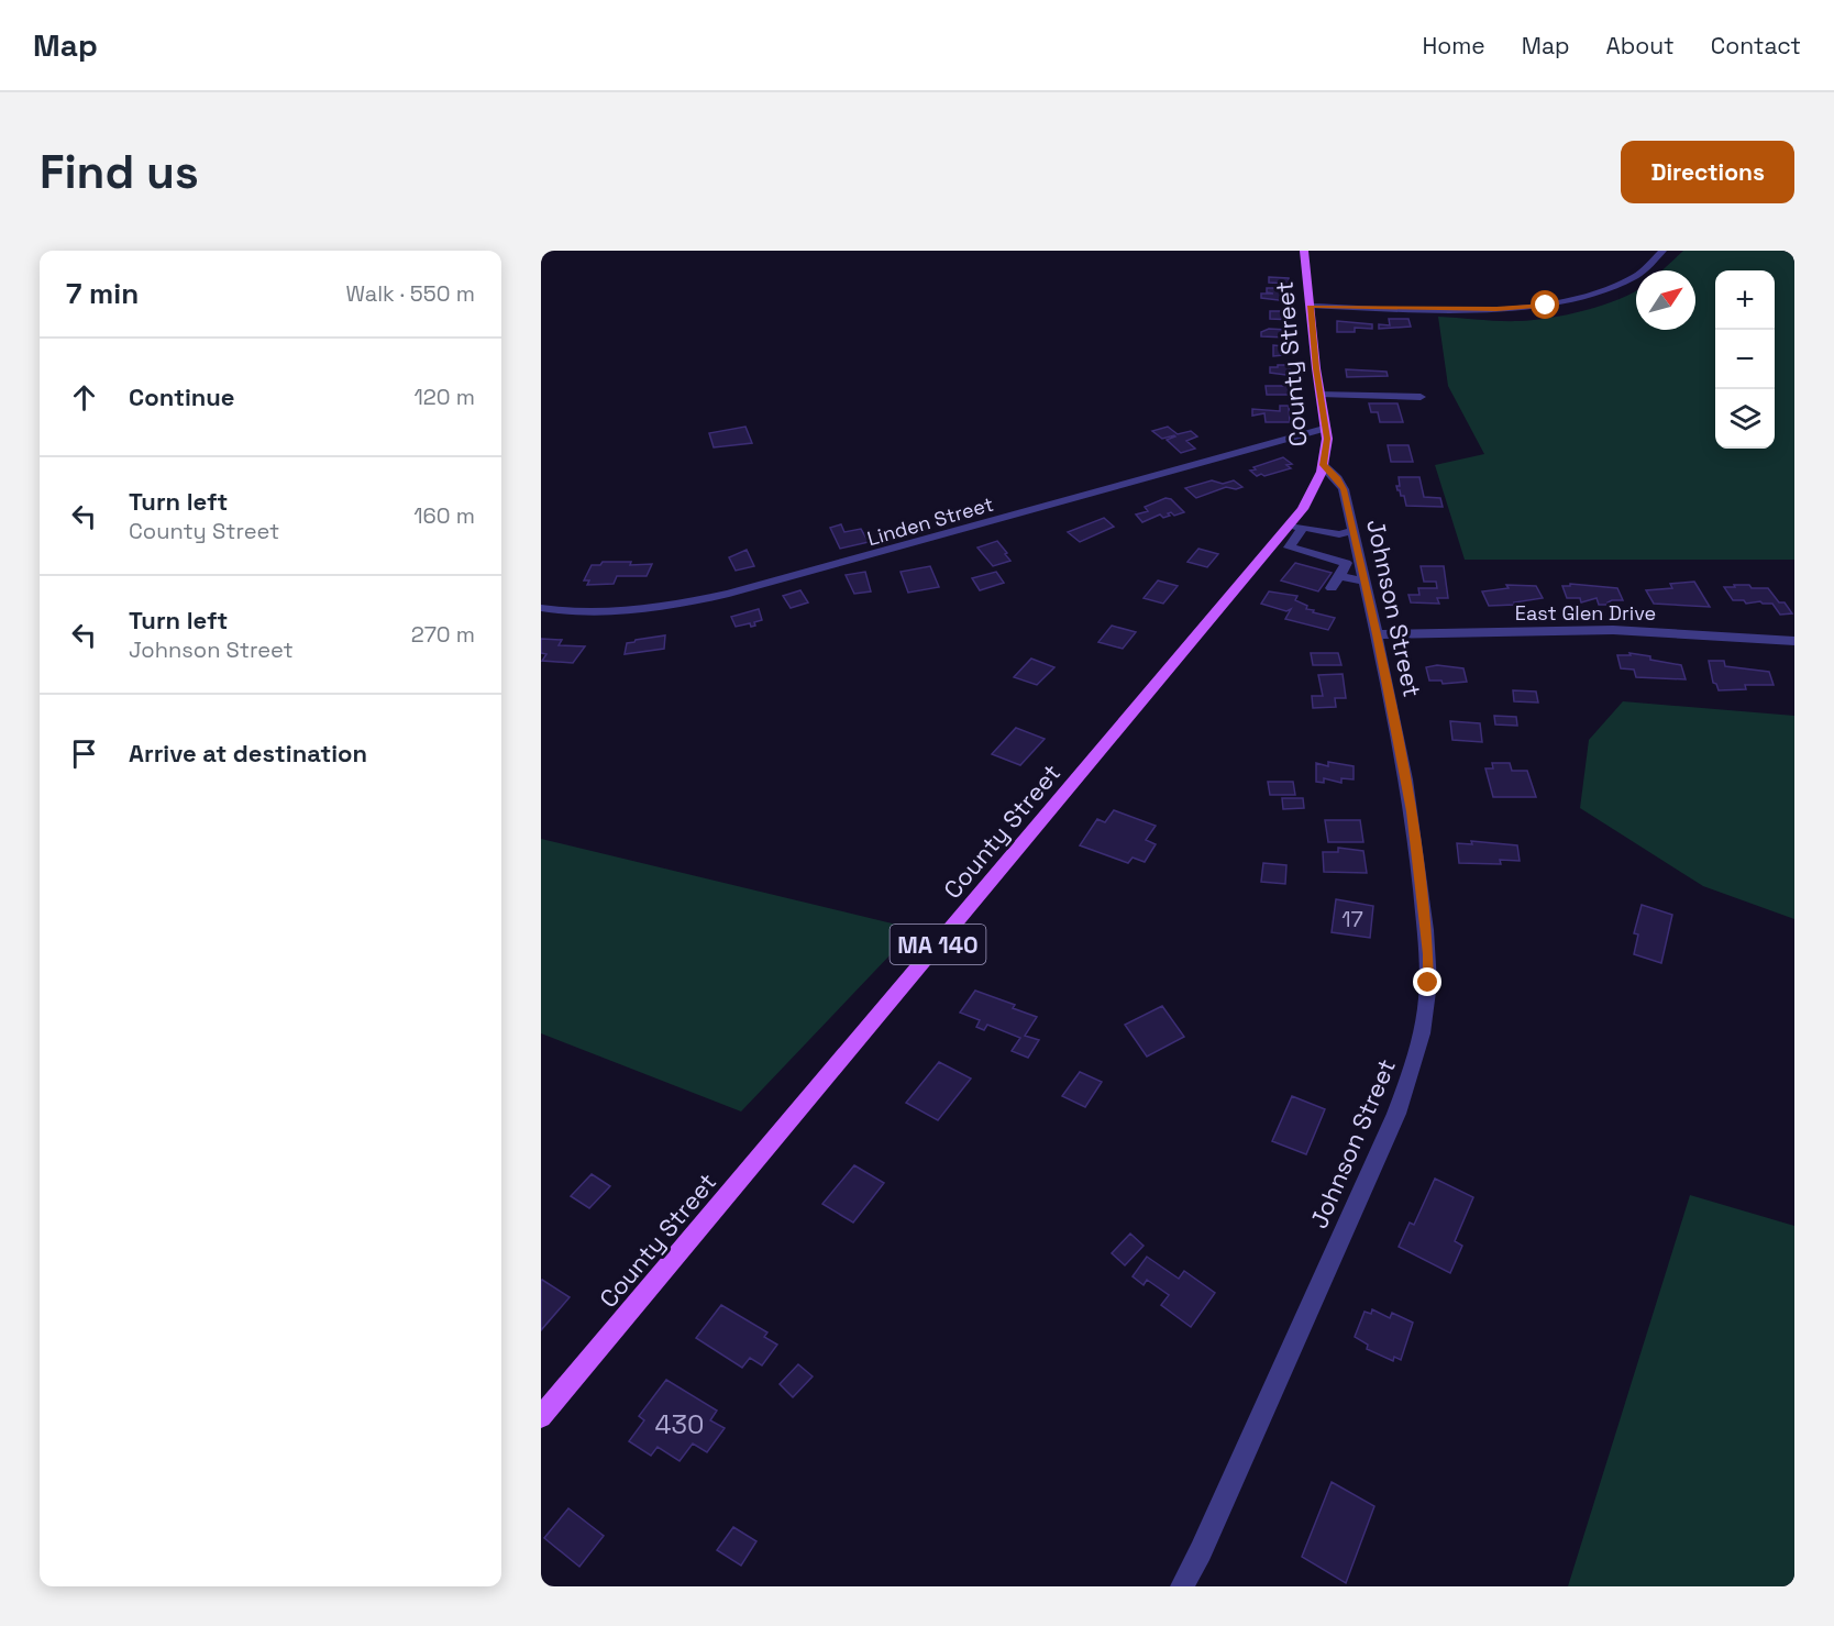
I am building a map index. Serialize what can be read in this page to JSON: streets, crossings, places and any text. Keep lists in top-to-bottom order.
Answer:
{
  "streets": {
    "main road": ["County Street", "MA 140"],
    "street": ["Linden Street", "Johnson Street", "East Glen Drive"]
  },
  "crossings": [
    ["County Street", "Linden Street"],
    ["County Street", "Johnson Street"],
    ["Johnson Street", "East Glen Drive"]
  ],
  "house_numbers": ["17", "430"],
  "north": "top right",
  "page": {
    "header": "Map",
    "nav": [
      "Home",
      "Map",
      "About",
      "Contact"
    ],
    "buttons": "Directions",
    "title": "Find us",
    "heading": ["7 min", "Walk · 550 m"],
    "map_buttons": ["+", "−"],
    "list": [
      ["Continue", "120 m"],
      ["Turn left", "County Street", "160 m"],
      ["Turn left", "Johnson Street", "270 m"],
      "Arrive at destination"
    ]
  }
}
